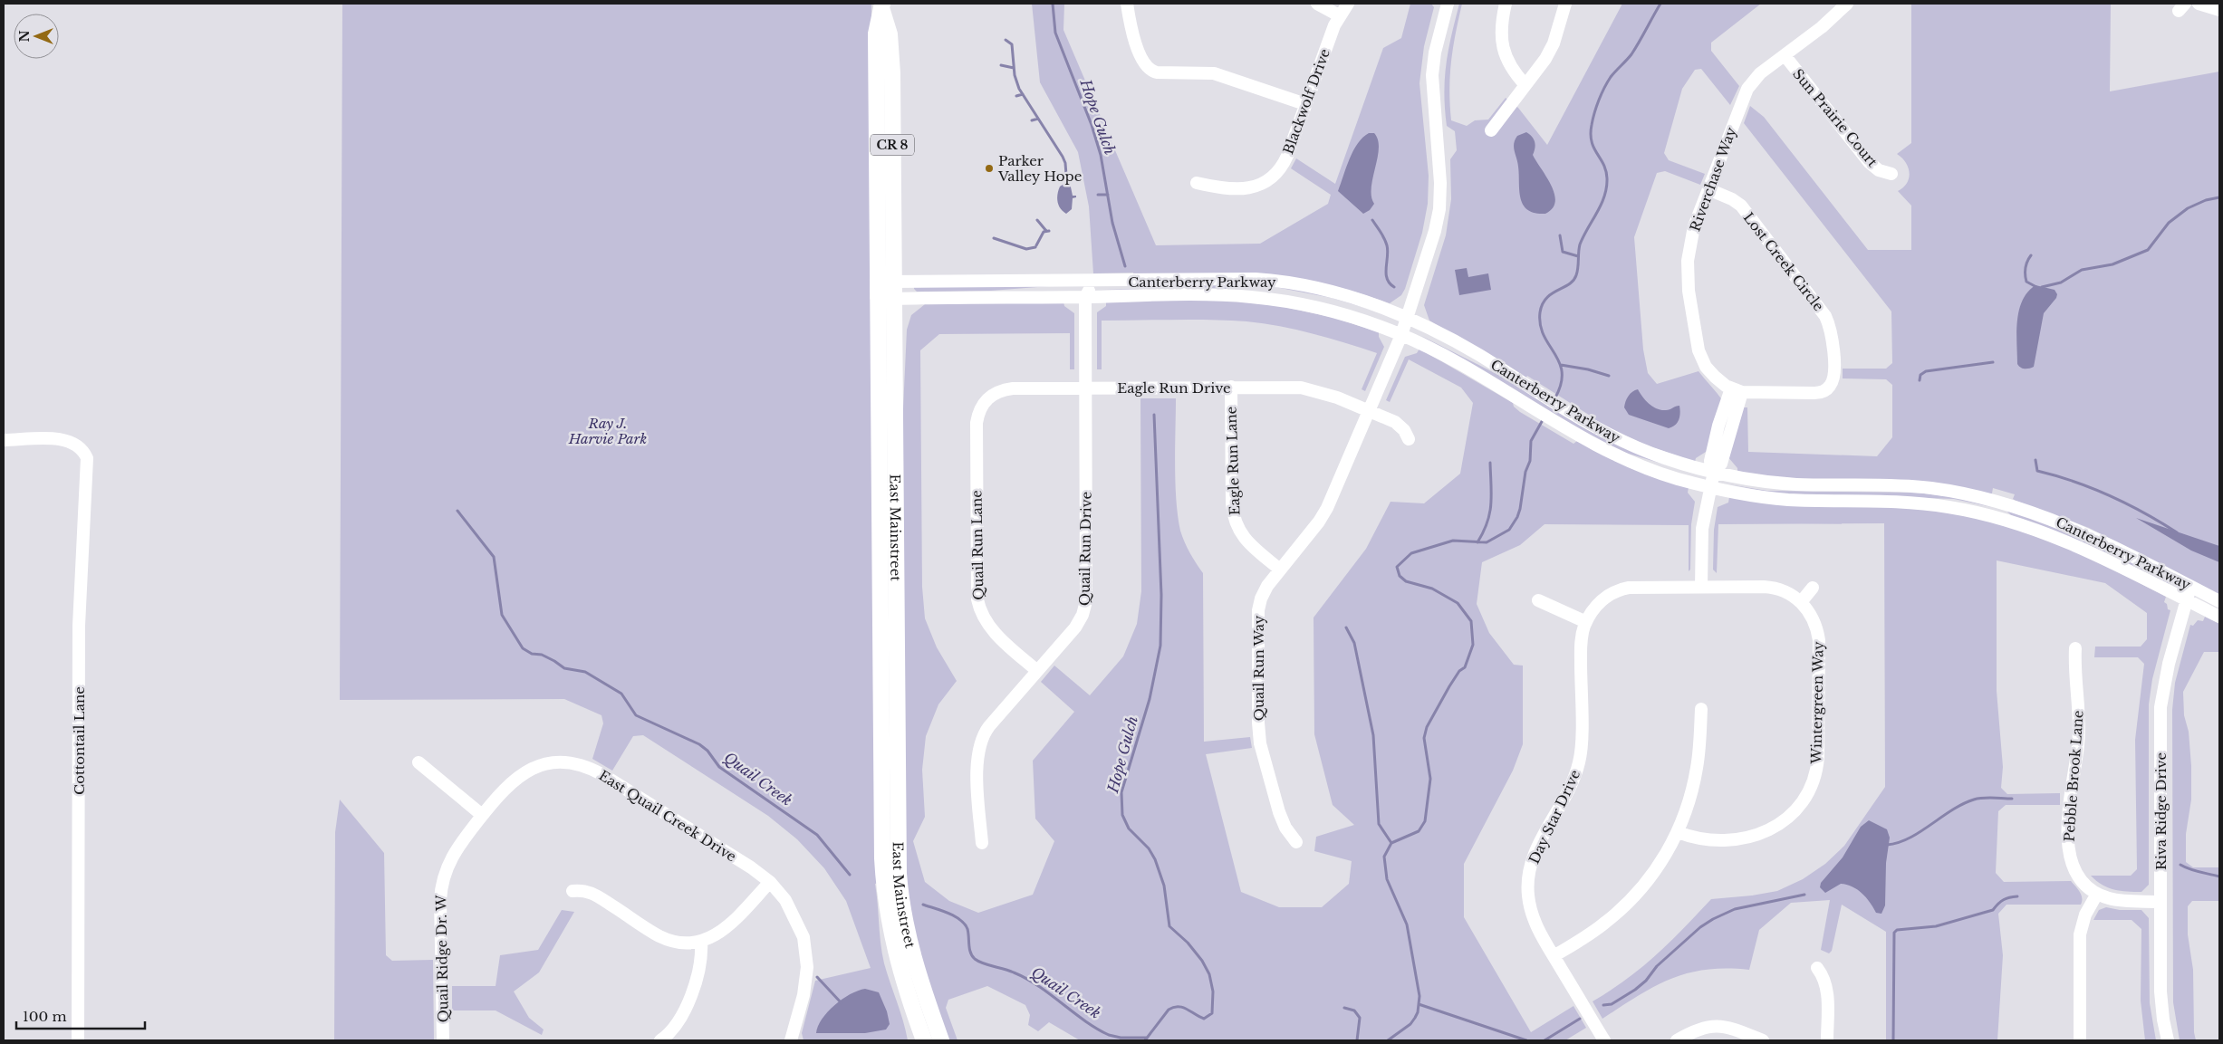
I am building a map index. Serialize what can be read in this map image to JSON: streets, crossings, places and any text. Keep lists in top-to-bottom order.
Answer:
{
  "streets": {
    "main road": ["CR 8", "East Mainstreet"],
    "street": [
      "Blackwolf Drive",
      "Sun Prairie Court",
      "Riverchase Way",
      "Lost Creek Circle",
      "Canterberry Parkway",
      "Eagle Run Drive",
      "Eagle Run Lane",
      "Quail Run Lane",
      "Quail Run Drive",
      "Quail Run Way",
      "Wintergreen Way",
      "Cottontail Lane",
      "Pebble Brook Lane",
      "Riva Ridge Drive",
      "East Quail Creek Drive",
      "Day Star Drive",
      "Quail Ridge Dr. W"
    ]
  },
  "crossings": [
    ["Sun Prairie Court", "Riverchase Way"],
    ["Riverchase Way", "Lost Creek Circle"],
    ["Canterberry Parkway", "East Mainstreet"],
    ["Canterberry Parkway", "Quail Run Drive"],
    ["Canterberry Parkway", "Quail Run Way"],
    ["Canterberry Parkway", "Riva Ridge Drive"],
    ["Eagle Run Drive", "Eagle Run Lane"],
    ["Eagle Run Drive", "Quail Run Lane"],
    ["Eagle Run Drive", "Quail Run Drive"],
    ["Eagle Run Drive", "Quail Run Way"],
    ["Eagle Run Lane", "Quail Run Way"],
    ["Quail Run Lane", "Quail Run Drive"],
    ["Wintergreen Way", "Day Star Drive"],
    ["Pebble Brook Lane", "Riva Ridge Drive"],
    ["East Quail Creek Drive", "Quail Ridge Dr. W"]
  ],
  "water": ["Hope Gulch", "Quail Creek"],
  "parks": ["Ray J. Harvie Park"],
  "places": ["Parker Valley Hope"],
  "scale_bar": "100 m",
  "north": "left"
}
